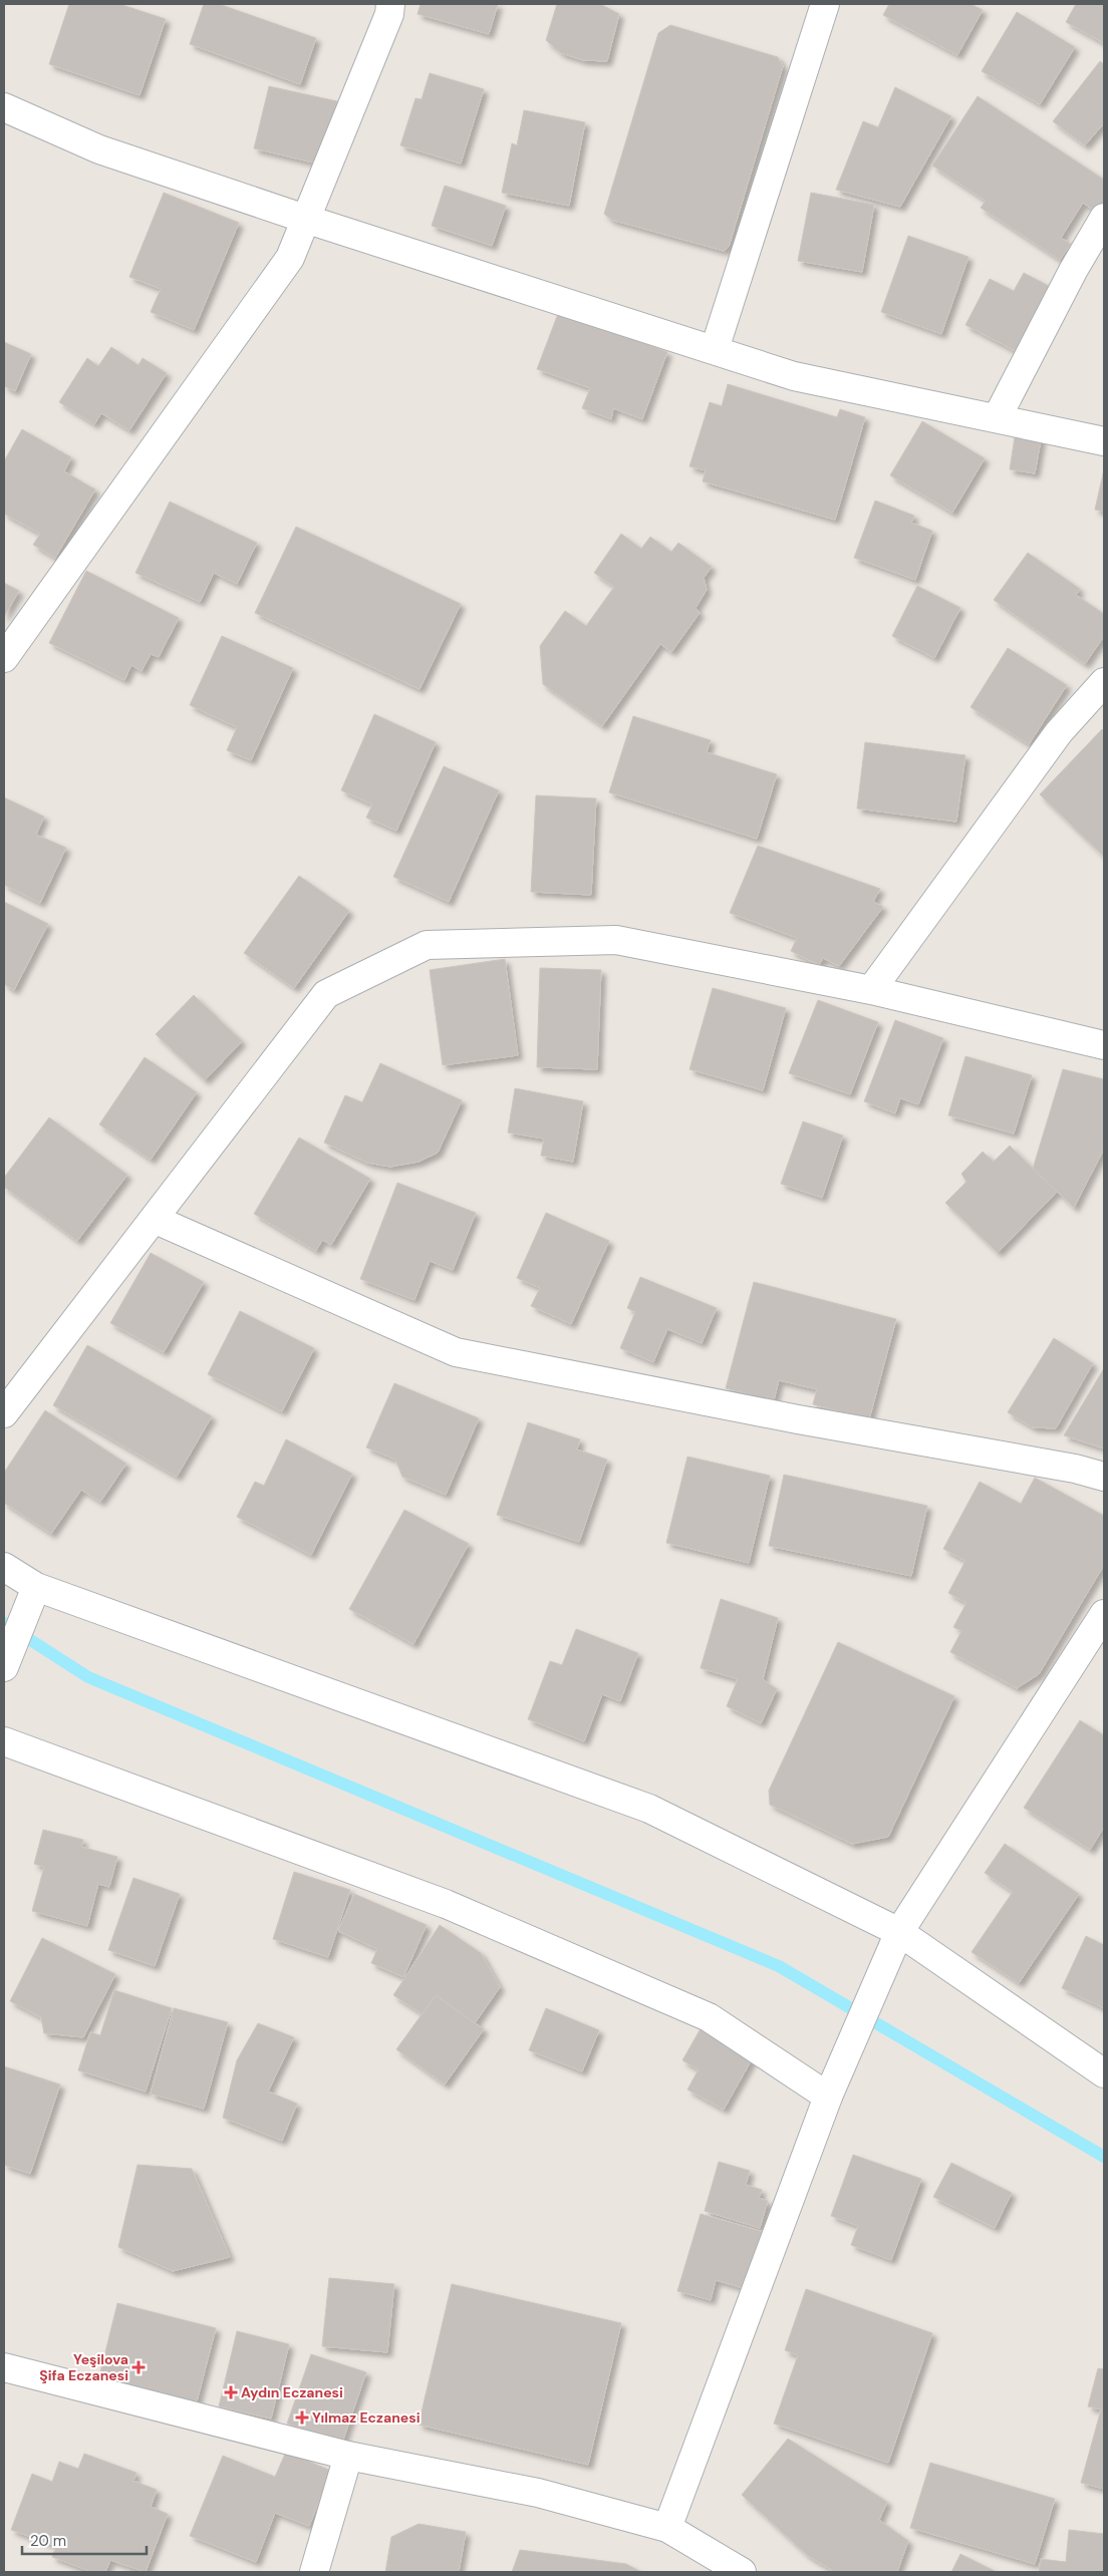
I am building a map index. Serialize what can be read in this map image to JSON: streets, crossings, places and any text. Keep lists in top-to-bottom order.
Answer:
{
  "places": {
    "health": ["Yeşilova Şifa Eczanesi", "Aydın Eczanesi", "Yılmaz Eczanesi"]
  },
  "scale_bar": "20 m"
}
